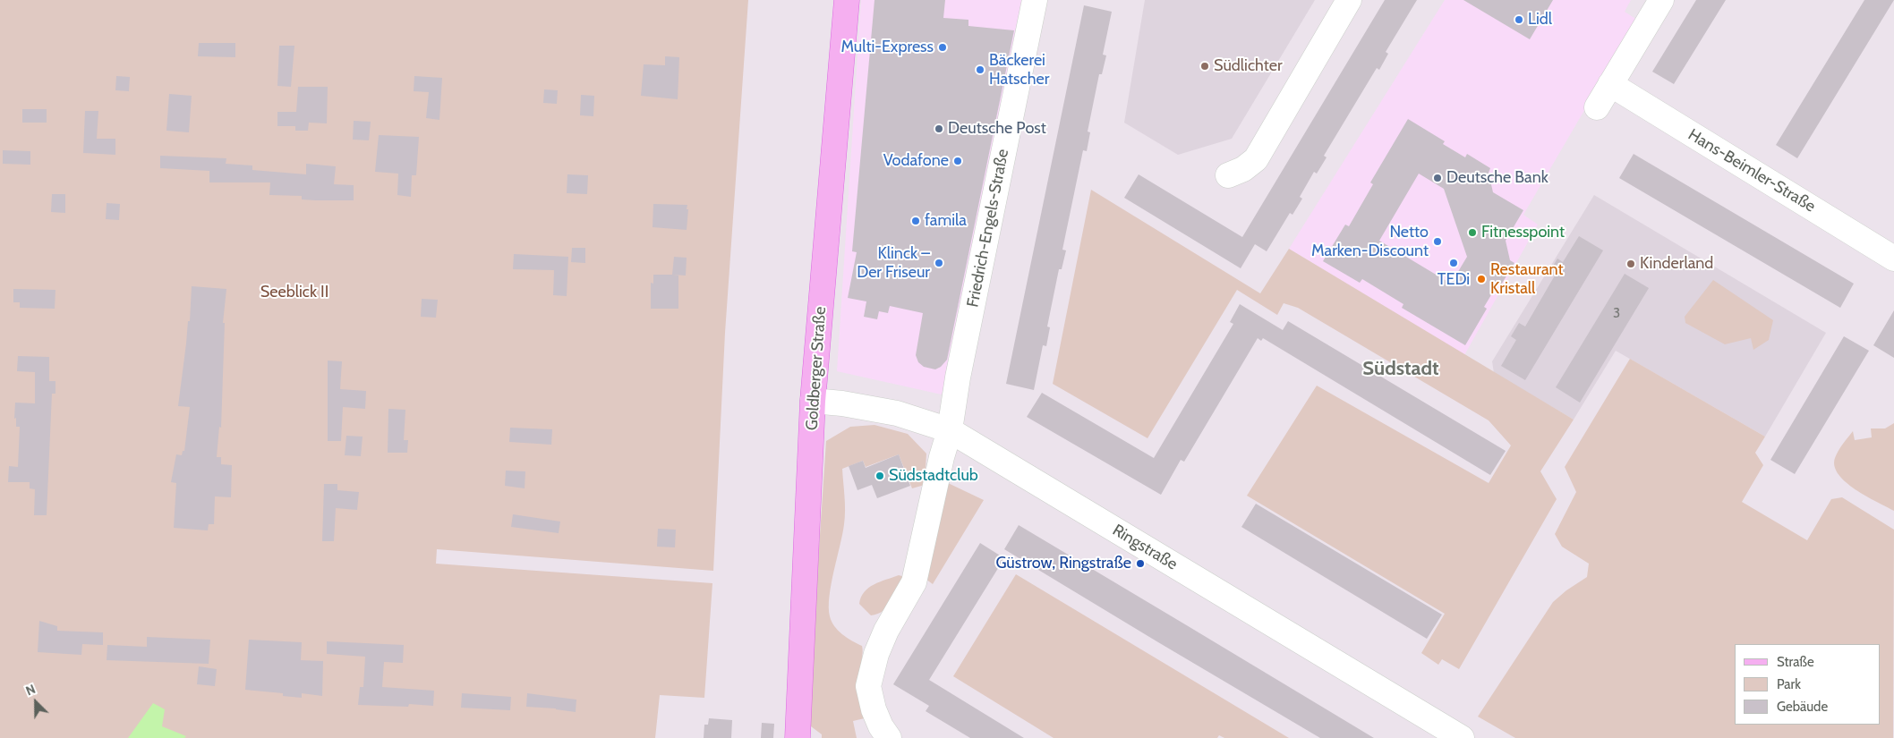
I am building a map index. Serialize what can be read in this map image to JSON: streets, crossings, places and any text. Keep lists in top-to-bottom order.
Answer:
{
  "streets": {
    "main road": ["Goldberger Straße"],
    "street": ["Hans-Beimler-Straße", "Friedrich-Engels-Straße", "Ringstraße"]
  },
  "crossings": [
    ["Friedrich-Engels-Straße", "Ringstraße"],
    ["Goldberger Straße", "Ringstraße"]
  ],
  "districts": ["Südstadt"],
  "parks": ["Seeblick II"],
  "places": [
    "Lidl",
    "Multi-Express",
    "Südlichter",
    "Bäckerei Hatscher",
    "Deutsche Post",
    "Vodafone",
    "Deutsche Bank",
    "famila",
    "Fitnesspoint",
    "Netto Marken-Discount",
    "Klinck – Der Friseur",
    "TEDi",
    "Kinderland",
    "Restaurant Kristall",
    "Südstadtclub",
    "Güstrow, Ringstraße"
  ],
  "house_numbers": ["3"],
  "legend": ["Straße", "Park", "Gebäude"],
  "north": "top left"
}
